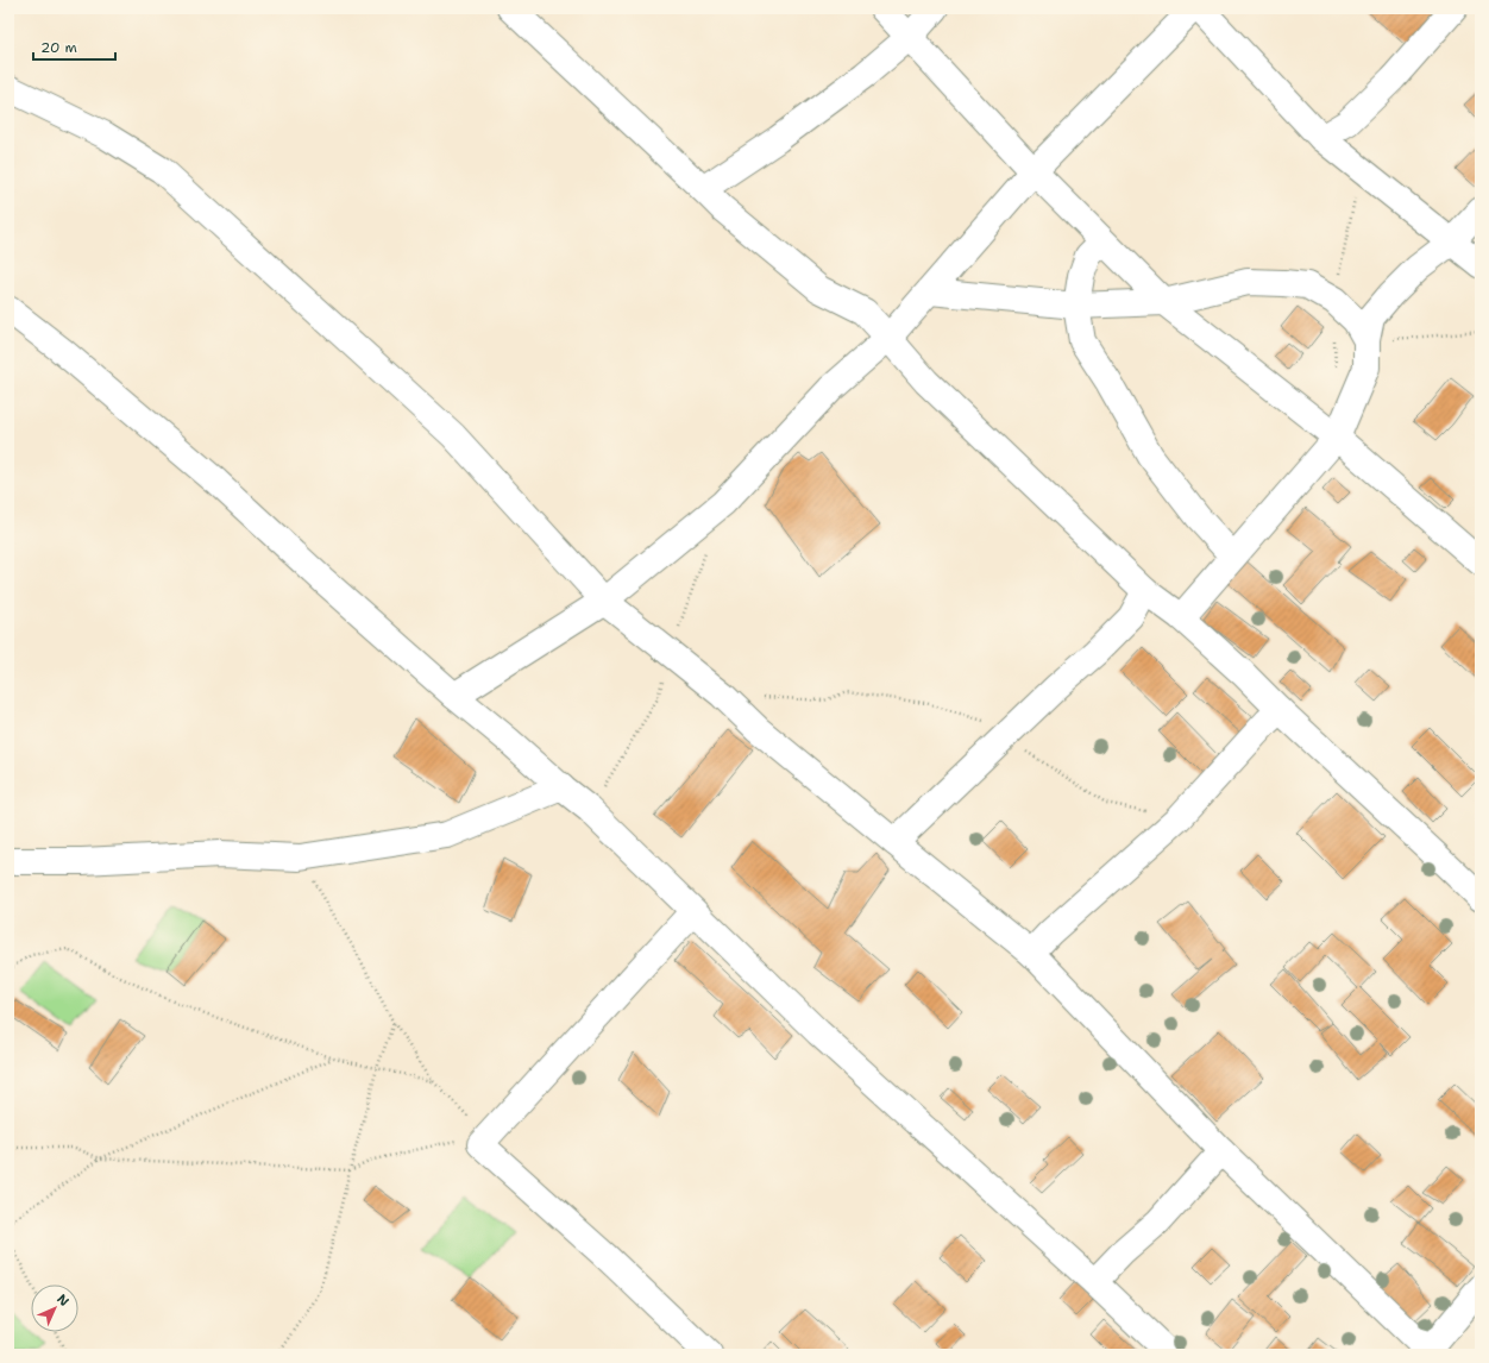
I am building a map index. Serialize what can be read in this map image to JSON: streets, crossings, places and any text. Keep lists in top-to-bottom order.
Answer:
{
  "scale_bar": "20 m",
  "north": "top right"
}
